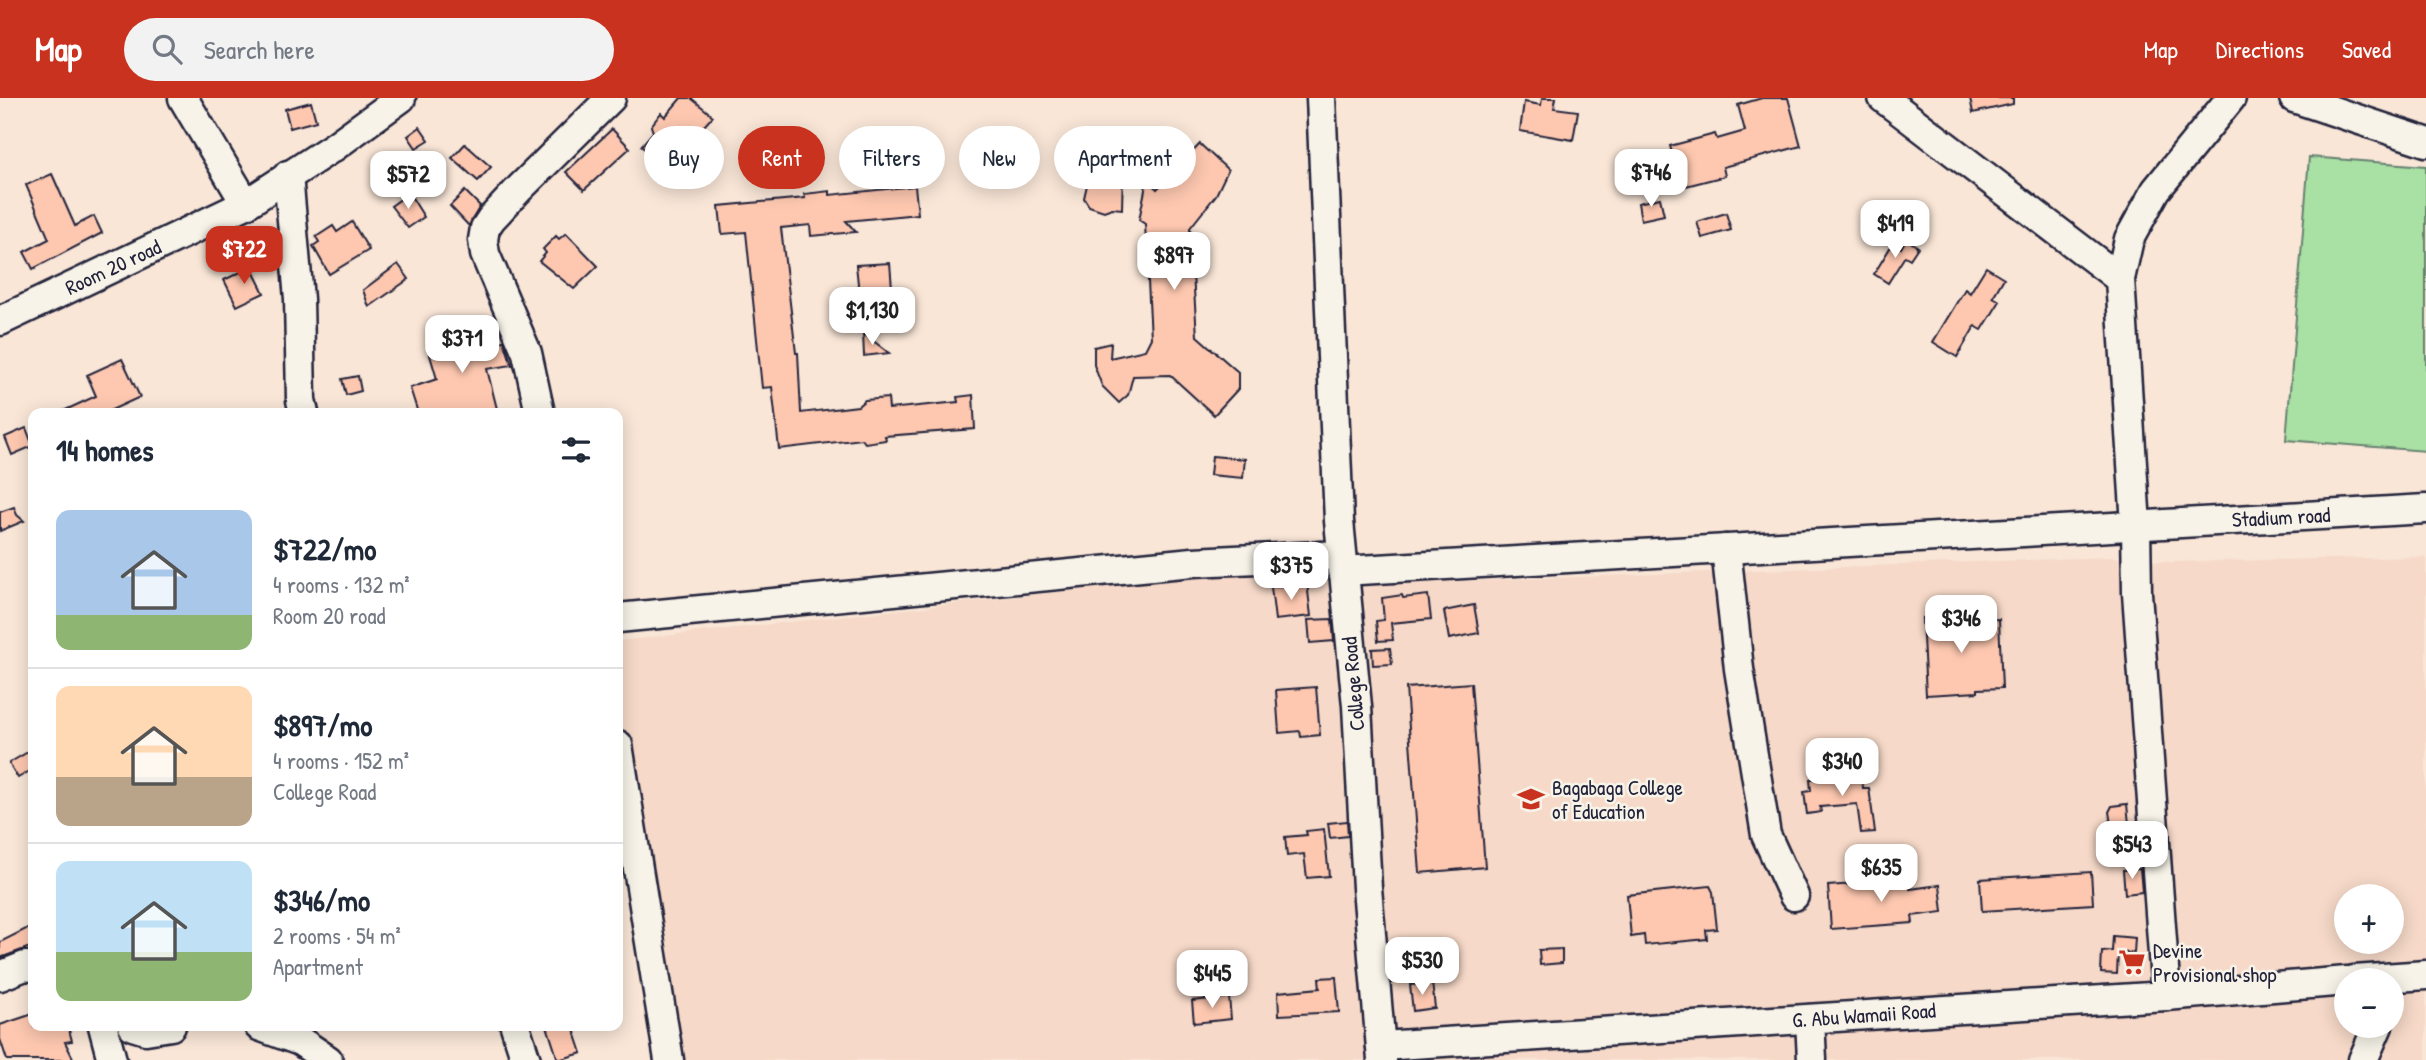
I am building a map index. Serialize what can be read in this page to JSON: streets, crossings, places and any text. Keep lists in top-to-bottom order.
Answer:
{
  "streets": {
    "street": [
      "Room 20 road",
      "Stadium road",
      "College Road",
      "G. Abu Wamaii Road"
    ]
  },
  "crossings": [
    ["Stadium road", "College Road"],
    ["College Road", "G. Abu Wamaii Road"]
  ],
  "places": {
    "school or university": ["Bagabaga College of Education"],
    "supermarket": ["Devine Provisional shop"]
  },
  "page": {
    "header": "Map",
    "search": "Search here",
    "nav": ["Map", "Directions", "Saved"],
    "chip": [
      "Buy",
      "Rent",
      "Filters",
      "New",
      "Apartment"
    ],
    "price": [
      "$746",
      "$572",
      "$419",
      "$722",
      "$897",
      "$1,130",
      "$371",
      "$375",
      "$346",
      "$340",
      "$543",
      "$635",
      "$530",
      "$445"
    ],
    "heading": "14 homes",
    "list": [
      {
        "name": "$722/mo",
        "note": "4 rooms · 132 m² · Room 20 road"
      },
      {
        "name": "$897/mo",
        "note": "4 rooms · 152 m² · College Road"
      },
      {
        "name": "$346/mo",
        "note": "2 rooms · 54 m² · Apartment"
      }
    ],
    "map_buttons": ["+", "−"]
  }
}
